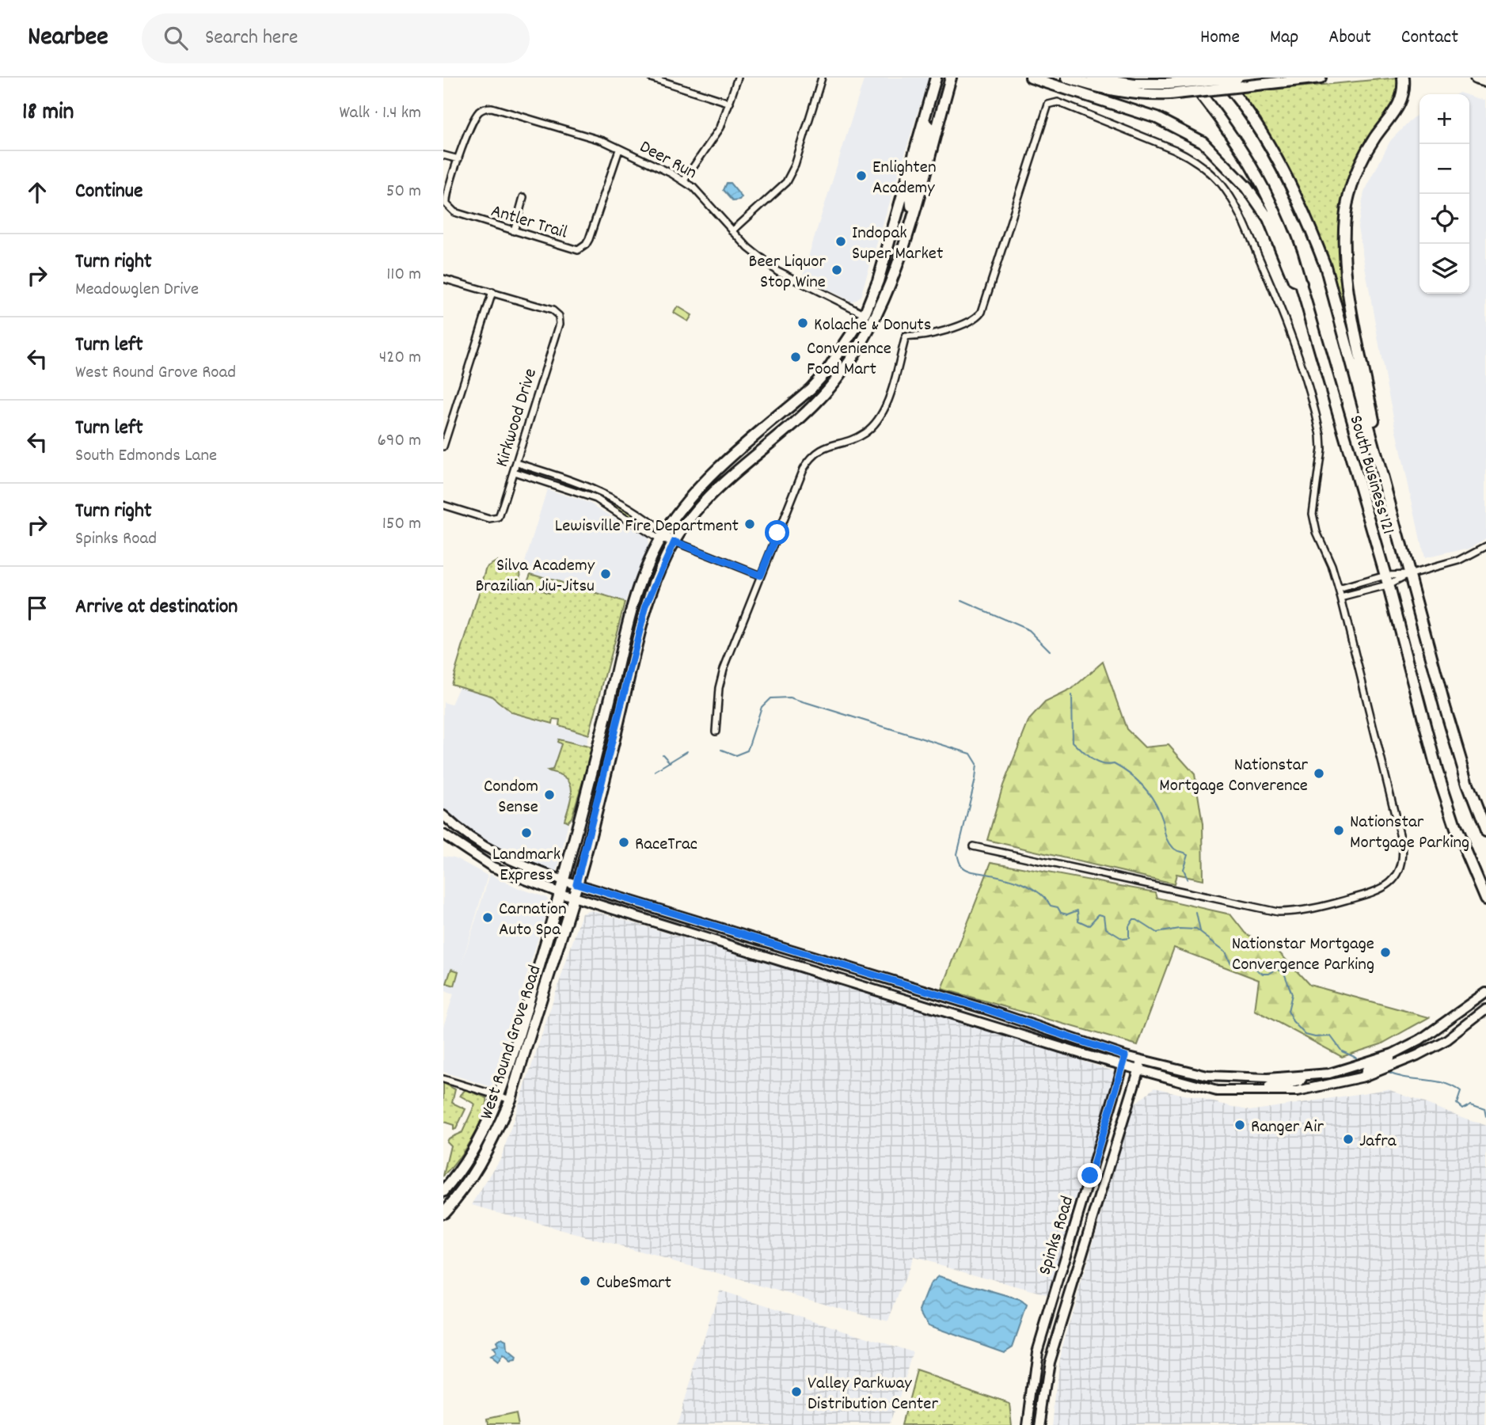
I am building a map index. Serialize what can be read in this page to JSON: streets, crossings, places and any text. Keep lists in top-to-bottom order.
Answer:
{
  "streets": {
    "main road": ["South Business 121", "West Round Grove Road", "Spinks Road"],
    "street": ["Deer Run", "Antler Trail", "Kirkwood Drive"]
  },
  "crossings": [
    ["Deer Run", "Antler Trail"],
    ["Deer Run", "West Round Grove Road"]
  ],
  "places": [
    "Enlighten Academy",
    "Indopak Super Market",
    "Beer Liquor Stop Wine",
    "Kolache & Donuts",
    "Convenience Food Mart",
    "Lewisville Fire Department",
    "Silva Academy Brazilian Jiu-Jitsu",
    "Nationstar Mortgage Converence",
    "Condom Sense",
    "Nationstar Mortgage Parking",
    "Landmark Express",
    "RaceTrac",
    "Carnation Auto Spa",
    "Nationstar Mortgage Convergence Parking",
    "Ranger Air",
    "Jafra",
    "CubeSmart",
    "Valley Parkway Distribution Center"
  ],
  "page": {
    "header": "Nearbee",
    "search": "Search here",
    "nav": [
      "Home",
      "Map",
      "About",
      "Contact"
    ],
    "heading": ["18 min", "Walk · 1.4 km"],
    "map_buttons": ["+", "−"],
    "list": [
      ["Continue", "50 m"],
      ["Turn right", "Meadowglen Drive", "110 m"],
      ["Turn left", "West Round Grove Road", "420 m"],
      ["Turn left", "South Edmonds Lane", "690 m"],
      ["Turn right", "Spinks Road", "150 m"],
      "Arrive at destination"
    ]
  }
}
